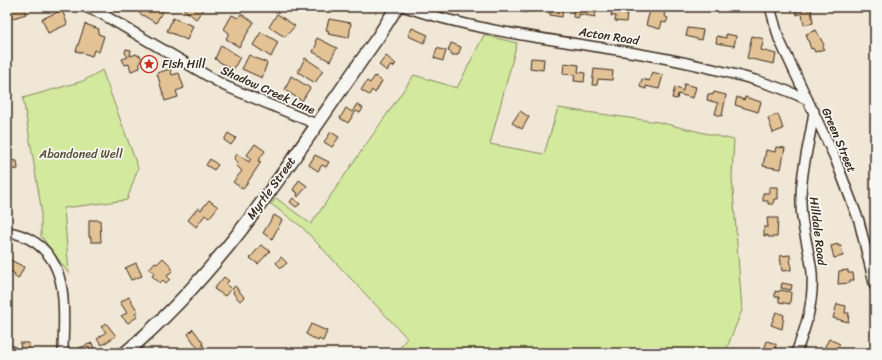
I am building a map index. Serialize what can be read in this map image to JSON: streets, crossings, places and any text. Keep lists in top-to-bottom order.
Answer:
{
  "streets": {
    "street": [
      "Acton Road",
      "Shadow Creek Lane",
      "Green Street",
      "Myrtle Street",
      "Hilldale Road"
    ]
  },
  "crossings": [
    ["Acton Road", "Green Street"],
    ["Shadow Creek Lane", "Myrtle Street"],
    ["Green Street", "Hilldale Road"]
  ],
  "parks": ["Abandoned Well"],
  "places": {
    "place": ["Fish Hill"]
  }
}
